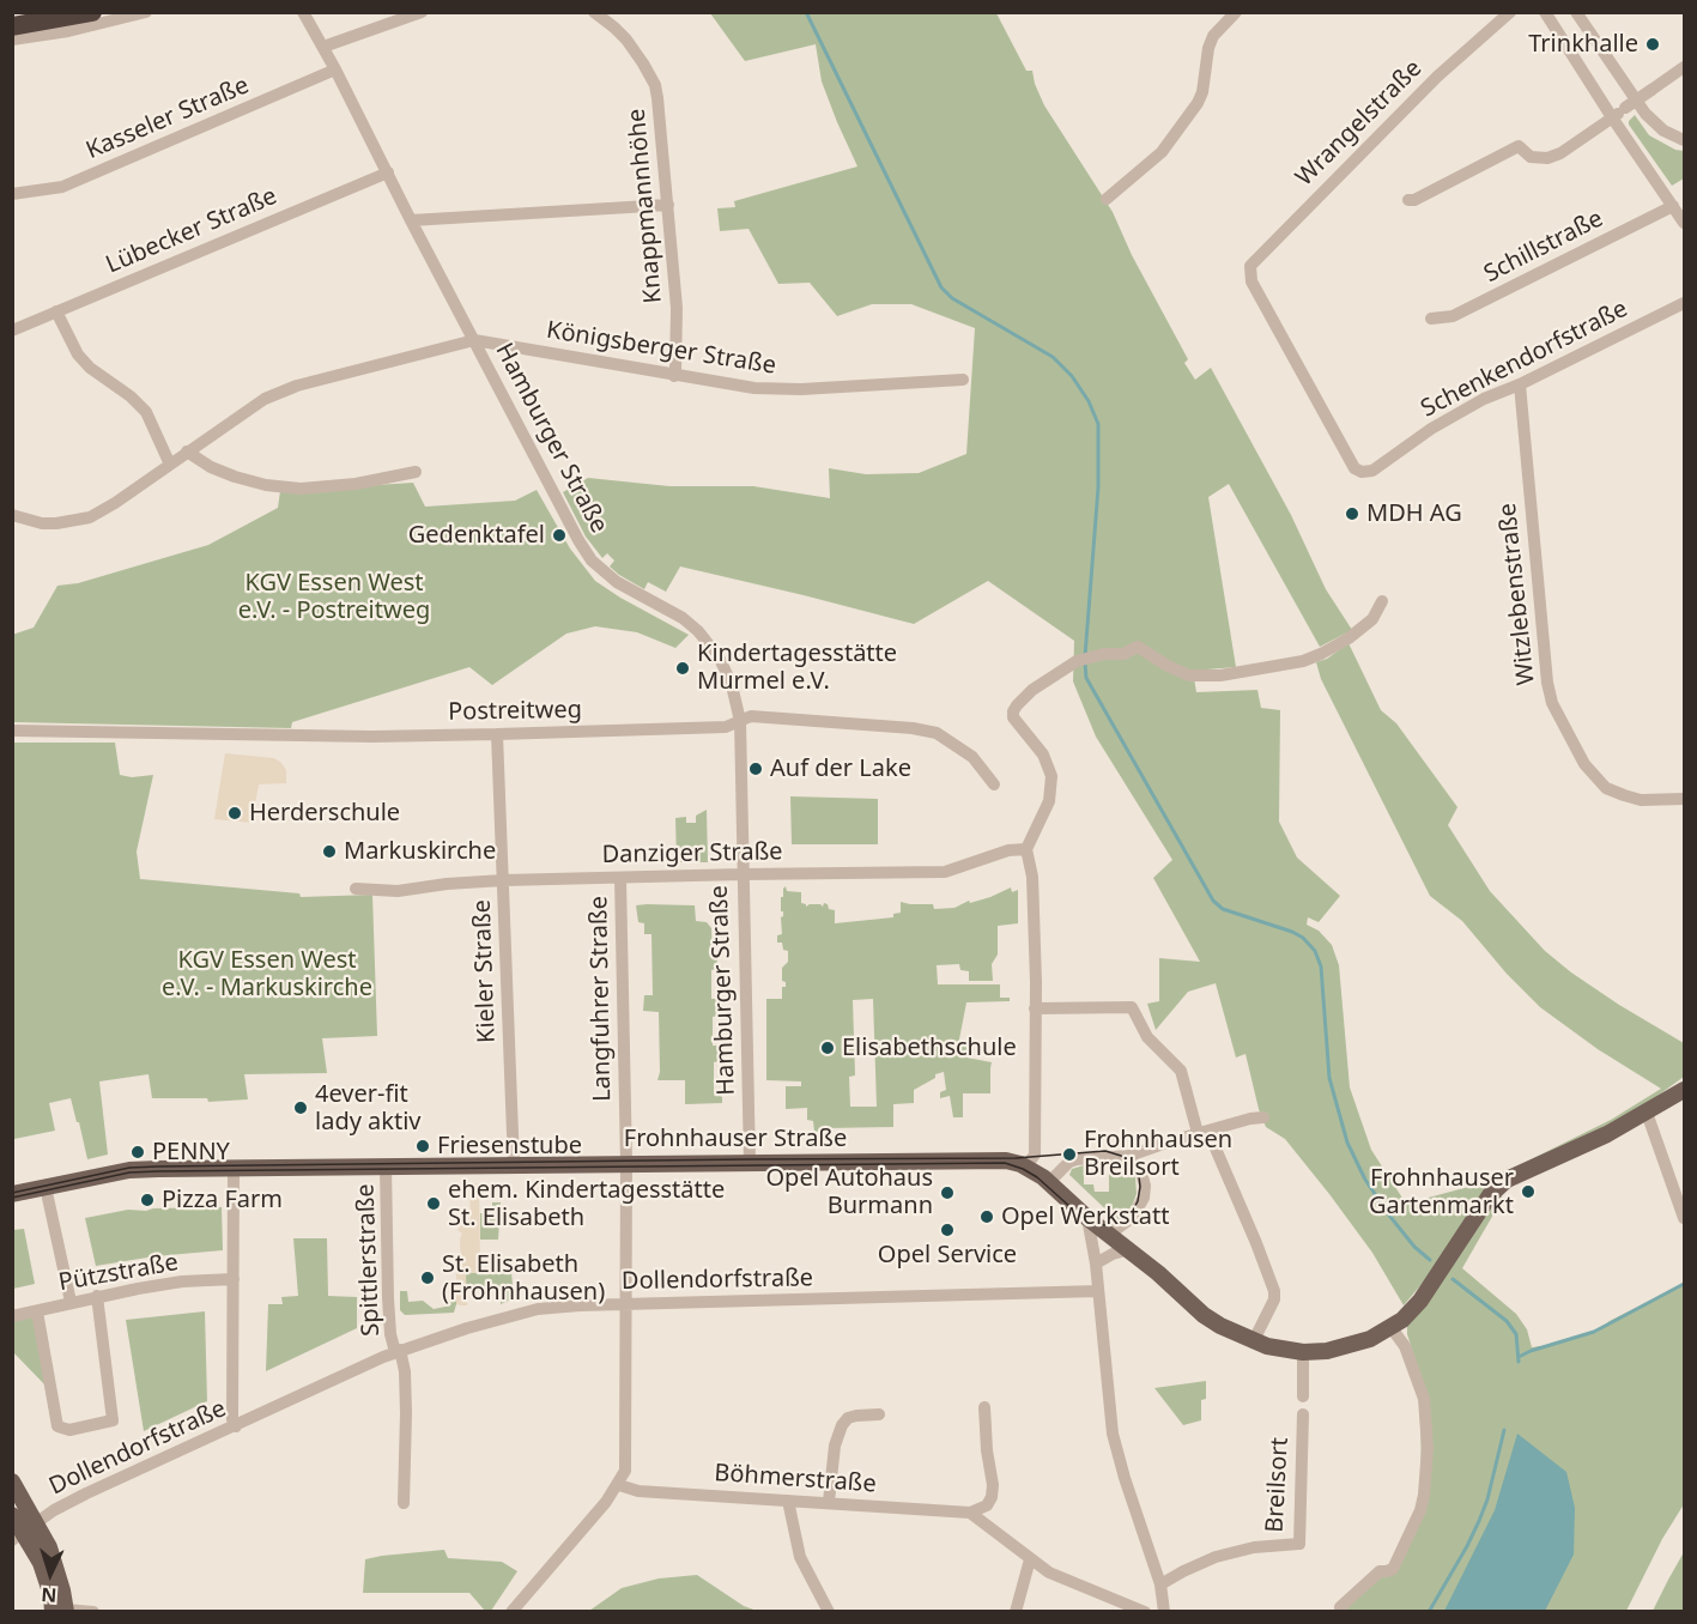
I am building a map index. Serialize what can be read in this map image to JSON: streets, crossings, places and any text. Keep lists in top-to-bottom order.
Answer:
{
  "streets": {
    "main road": ["Frohnhauser Straße"],
    "street": [
      "Kasseler Straße",
      "Wrangelstraße",
      "Knappmannhöhe",
      "Lübecker Straße",
      "Schillstraße",
      "Königsberger Straße",
      "Schenkendorfstraße",
      "Hamburger Straße",
      "Witzlebenstraße",
      "Postreitweg",
      "Danziger Straße",
      "Kieler Straße",
      "Langfuhrer Straße",
      "Spittlerstraße",
      "Pützstraße",
      "Dollendorfstraße",
      "Böhmerstraße",
      "Breilsort"
    ]
  },
  "crossings": [
    ["Kasseler Straße", "Hamburger Straße"],
    ["Wrangelstraße", "Schenkendorfstraße"],
    ["Knappmannhöhe", "Königsberger Straße"],
    ["Lübecker Straße", "Hamburger Straße"],
    ["Königsberger Straße", "Hamburger Straße"],
    ["Schenkendorfstraße", "Witzlebenstraße"],
    ["Hamburger Straße", "Postreitweg"],
    ["Hamburger Straße", "Danziger Straße"],
    ["Hamburger Straße", "Frohnhauser Straße"],
    ["Postreitweg", "Kieler Straße"],
    ["Danziger Straße", "Kieler Straße"],
    ["Danziger Straße", "Langfuhrer Straße"],
    ["Kieler Straße", "Frohnhauser Straße"],
    ["Langfuhrer Straße", "Frohnhauser Straße"],
    ["Langfuhrer Straße", "Dollendorfstraße"],
    ["Langfuhrer Straße", "Böhmerstraße"],
    ["Frohnhauser Straße", "Spittlerstraße"],
    ["Spittlerstraße", "Dollendorfstraße"]
  ],
  "parks": ["KGV Essen West e.V. - Postreitweg", "KGV Essen West e.V. - Markuskirche"],
  "places": [
    "Trinkhalle",
    "MDH AG",
    "Gedenktafel",
    "Kindertagesstätte Murmel e.V.",
    "Auf der Lake",
    "Herderschule",
    "Markuskirche",
    "Elisabethschule",
    "4ever-fit lady aktiv",
    "Friesenstube",
    "PENNY",
    "Frohnhausen Breilsort",
    "Frohnhauser Gartenmarkt",
    "Opel Autohaus Burmann",
    "Pizza Farm",
    "ehem. Kindertagesstätte St. Elisabeth",
    "Opel Werkstatt",
    "Opel Service",
    "St. Elisabeth (Frohnhausen)"
  ],
  "north": "bottom"
}
